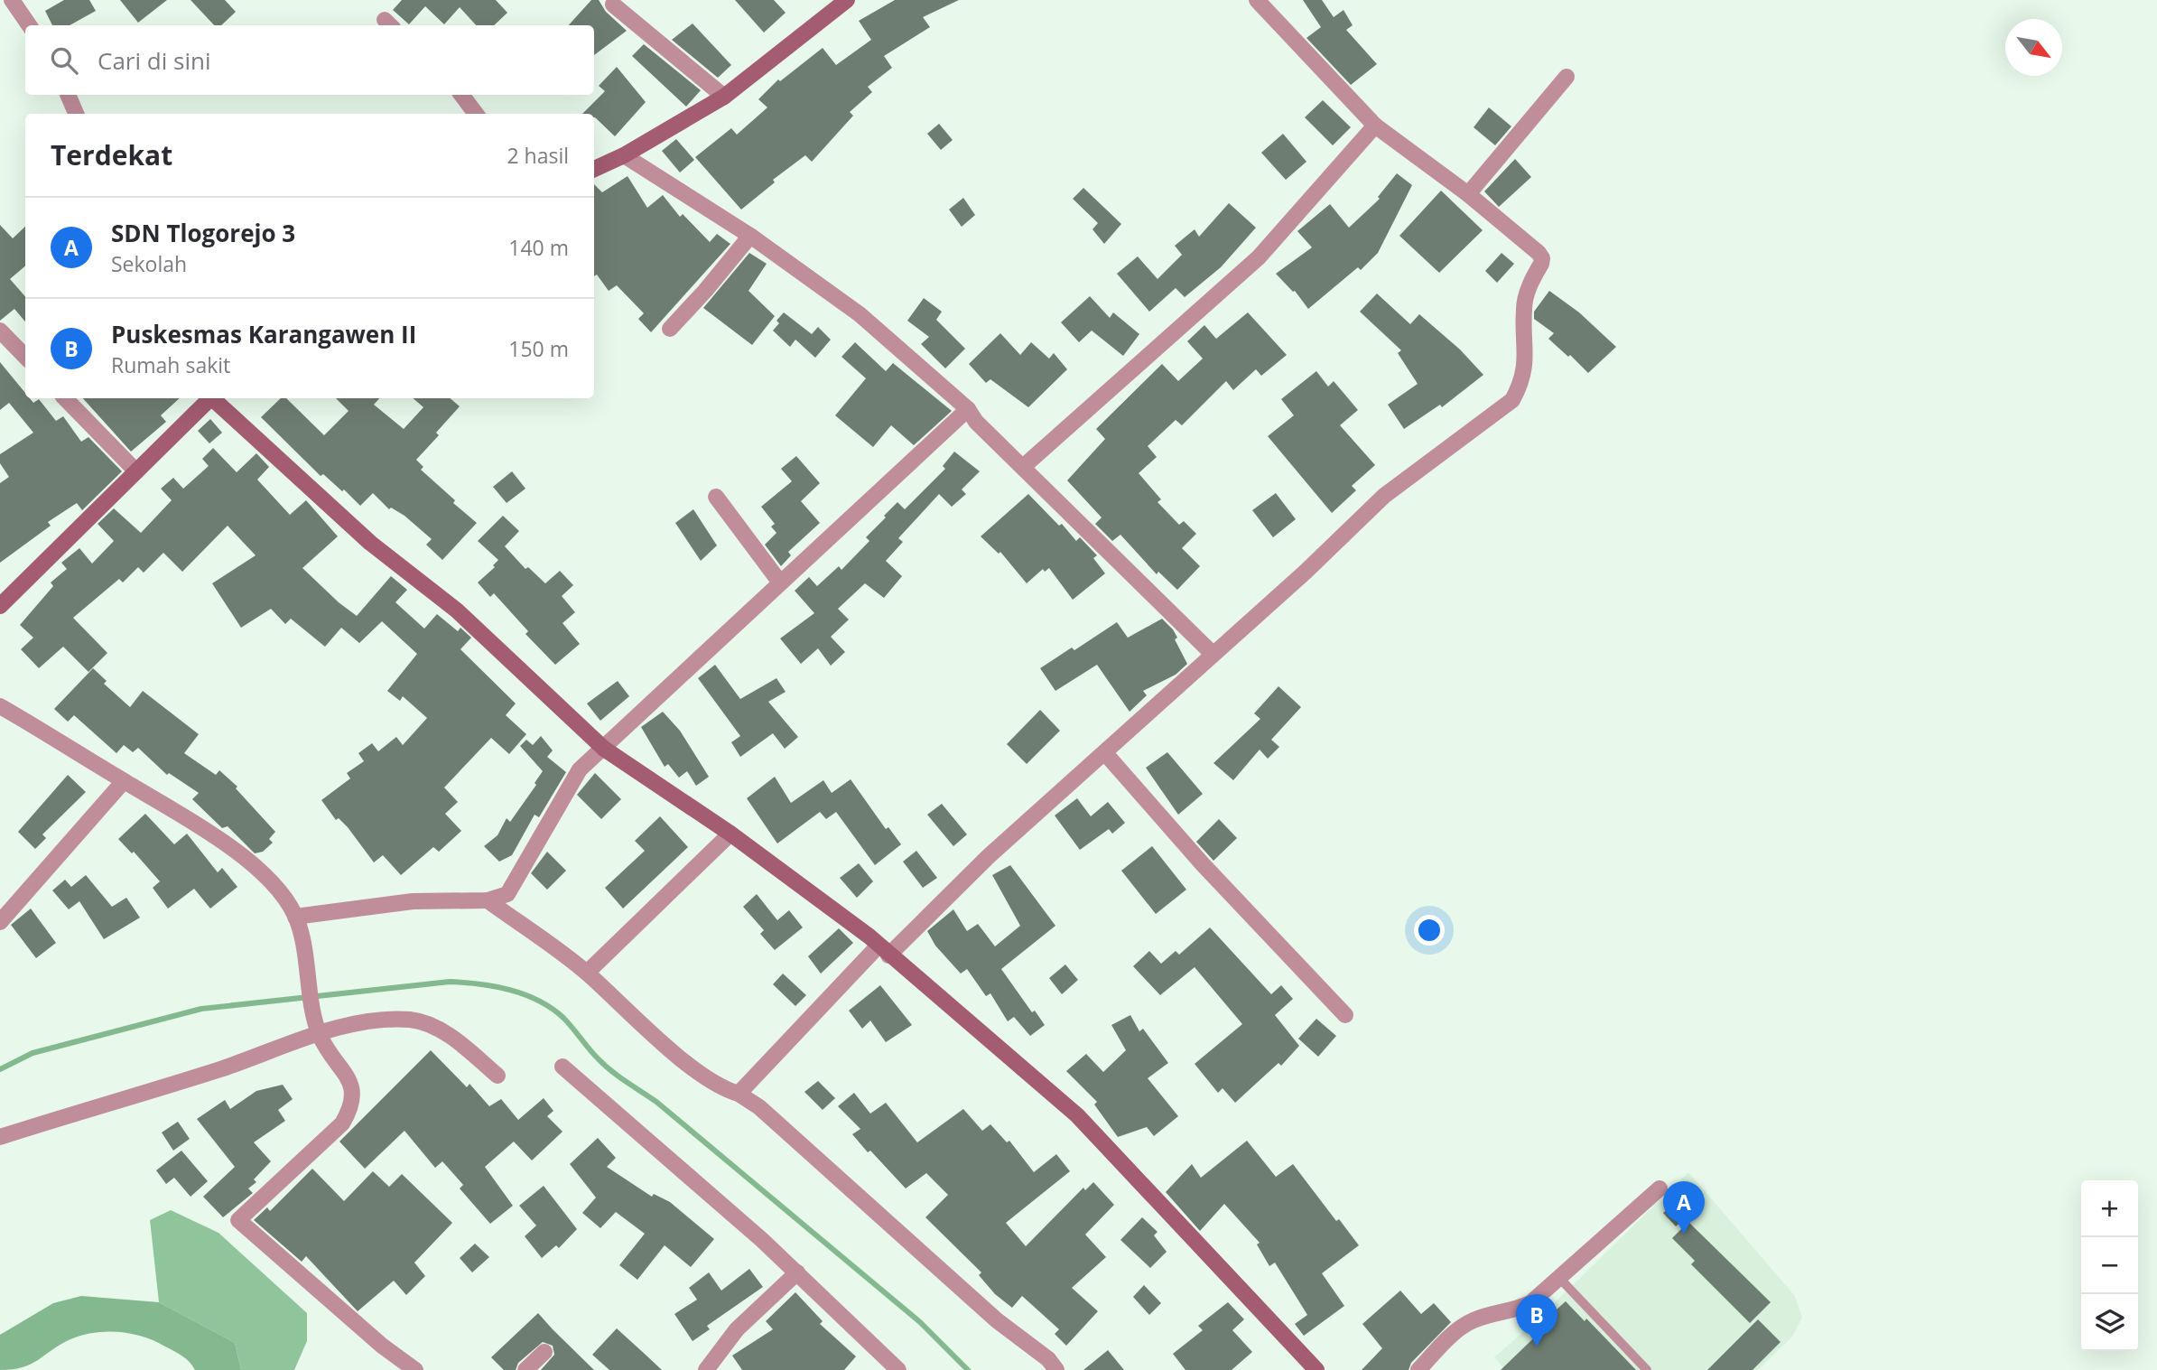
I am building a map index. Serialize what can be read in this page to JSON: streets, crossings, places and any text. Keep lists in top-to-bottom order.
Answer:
{
  "north": "bottom right",
  "page": {
    "search": "Cari di sini",
    "heading": ["Terdekat", "2 hasil"],
    "list": [
      {
        "mark": "A",
        "name": "SDN Tlogorejo 3",
        "note": "Sekolah",
        "value": "140 m"
      },
      {
        "mark": "B",
        "name": "Puskesmas Karangawen II",
        "note": "Rumah sakit",
        "value": "150 m"
      }
    ],
    "map_buttons": ["+", "−"],
    "pins": ["A", "B"]
  }
}
